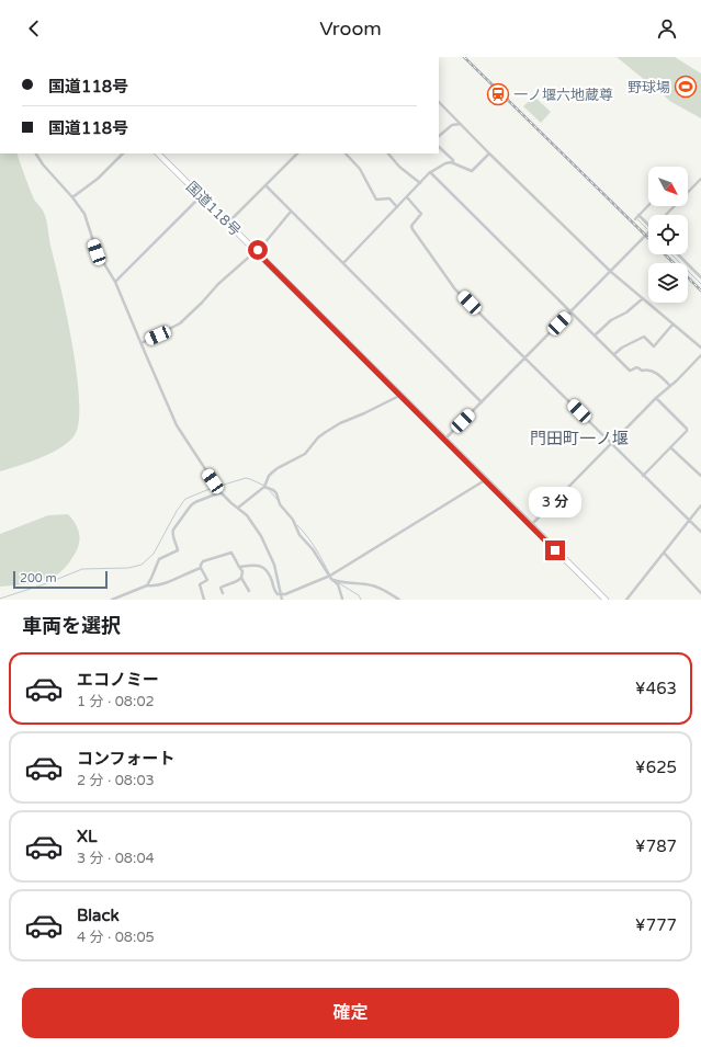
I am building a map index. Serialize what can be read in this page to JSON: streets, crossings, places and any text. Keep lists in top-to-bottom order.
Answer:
{
  "streets": {
    "highway": ["国道118号"]
  },
  "districts": ["門田町一ノ堰"],
  "places": {
    "sports": ["野球場"],
    "station": ["一ノ堰六地蔵尊"]
  },
  "scale_bar": "200 m",
  "north": "bottom right",
  "page": {
    "header": "Vroom",
    "banner": ["国道118号", "国道118号"],
    "bubble": "3 分",
    "scale": "200 m",
    "heading": "車両を選択",
    "list": [
      {
        "name": "エコノミー",
        "note": "1 分 · 08:02",
        "value": "¥463"
      },
      {
        "name": "コンフォート",
        "note": "2 分 · 08:03",
        "value": "¥625"
      },
      {
        "name": "XL",
        "note": "3 分 · 08:04",
        "value": "¥787"
      },
      {
        "name": "Black",
        "note": "4 分 · 08:05",
        "value": "¥777"
      }
    ],
    "buttons": "確定"
  }
}
